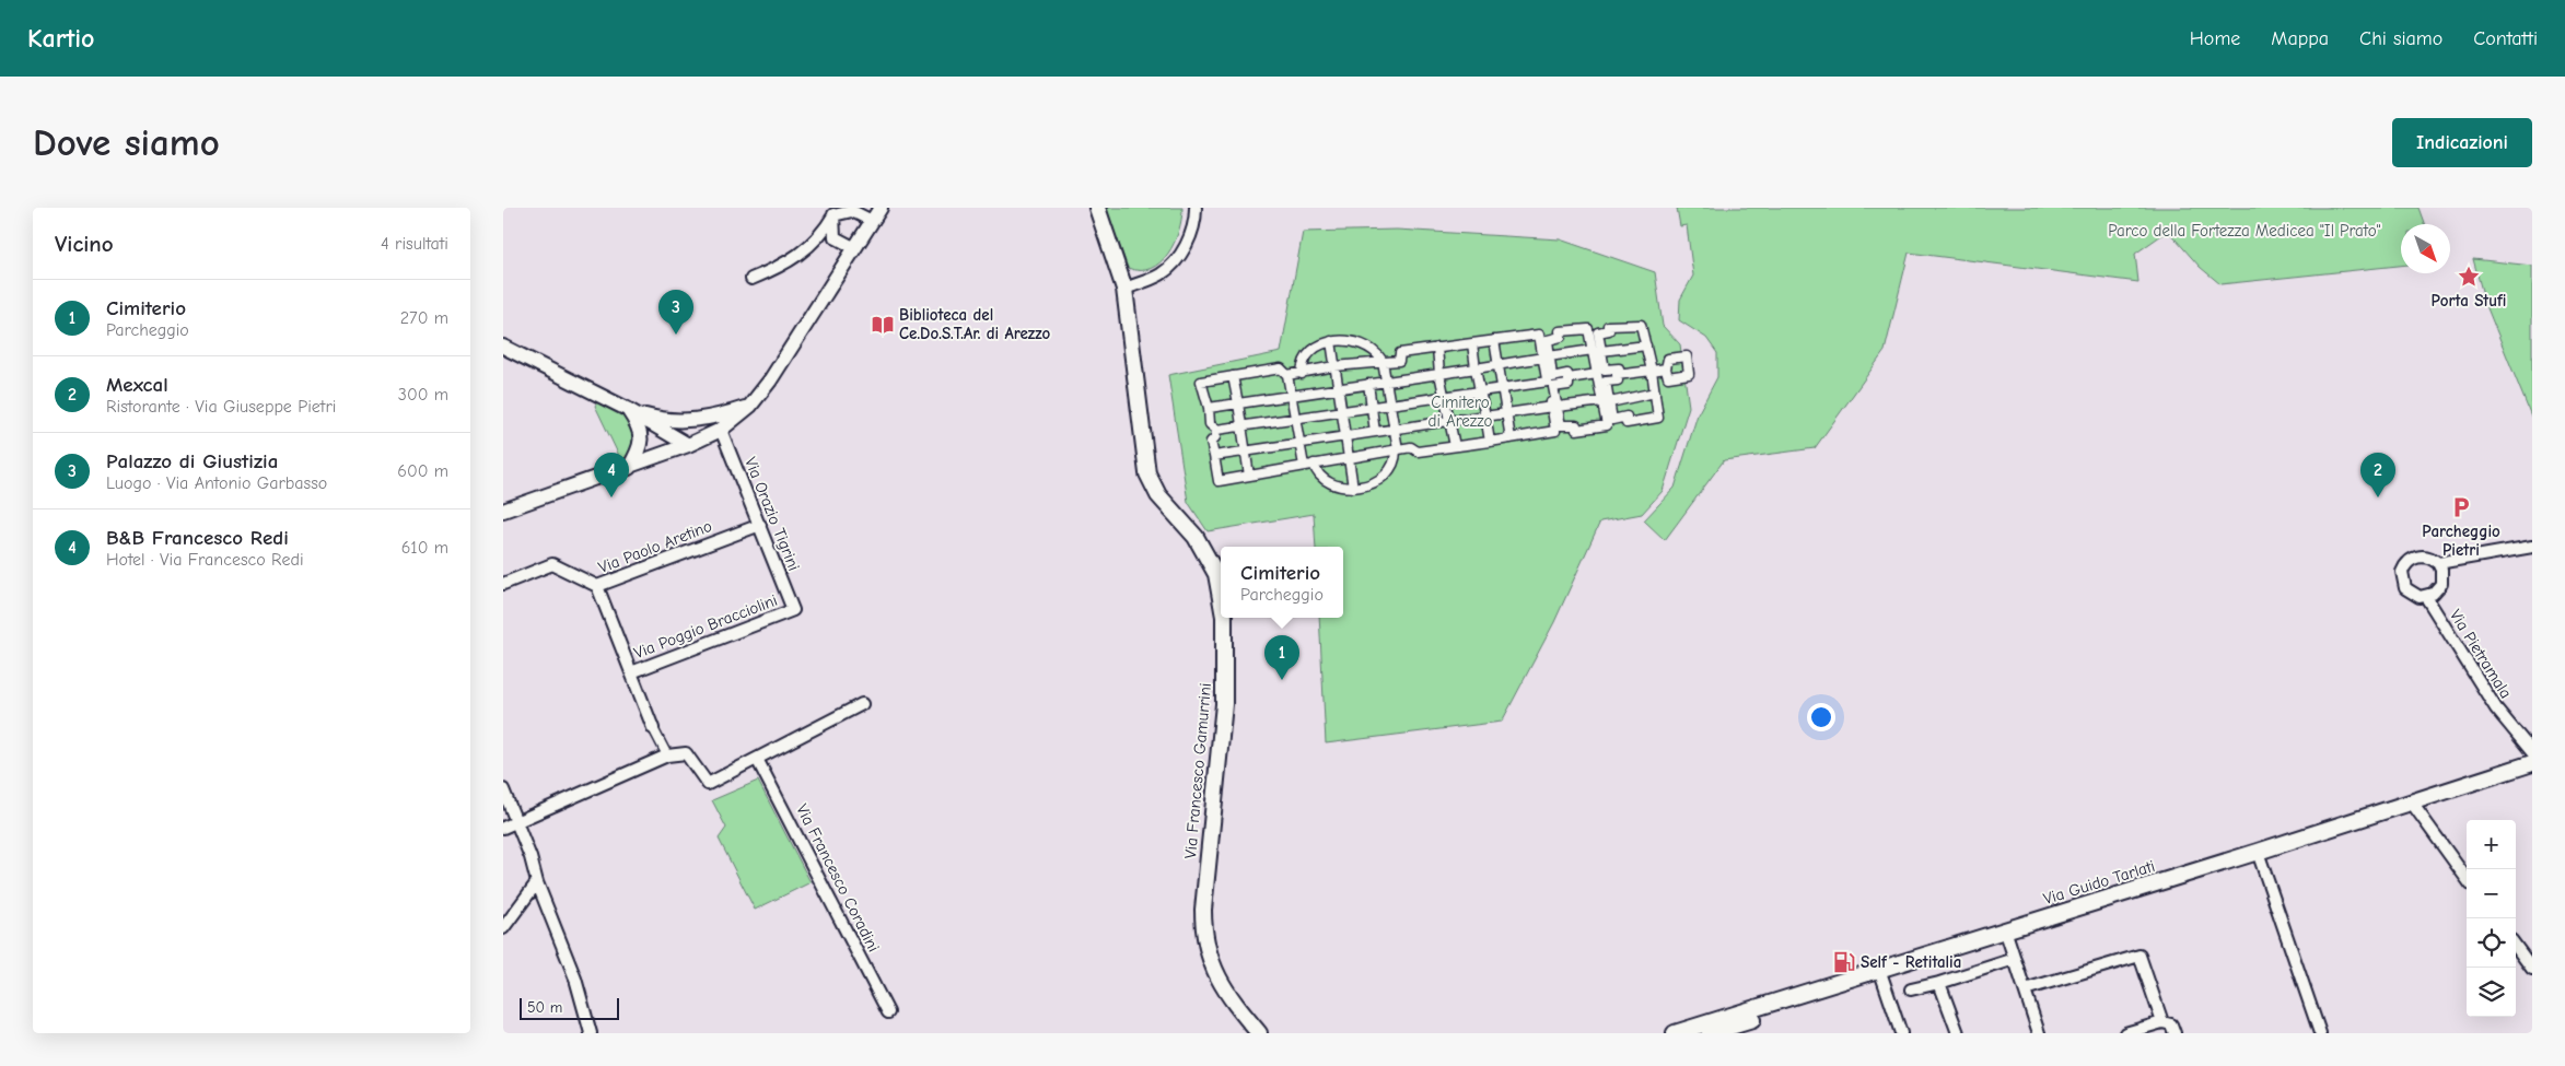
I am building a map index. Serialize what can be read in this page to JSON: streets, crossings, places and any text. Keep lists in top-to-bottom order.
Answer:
{
  "streets": {
    "main road": ["Via Francesco Gamurrini", "Via Guido Tarlati"],
    "street": [
      "Via Orazio Tigrini",
      "Via Paolo Aretino",
      "Via Poggio Bracciolini",
      "Via Pietramala",
      "Via Francesco Coradini"
    ]
  },
  "crossings": [
    ["Via Orazio Tigrini", "Via Paolo Aretino"],
    ["Via Orazio Tigrini", "Via Poggio Bracciolini"]
  ],
  "parks": ["Parco della Fortezza Medicea \"Il Prato\"", "Cimitero di Arezzo"],
  "places": {
    "place": ["Porta Stufi"],
    "library": ["Biblioteca del Ce.Do.S.T.Ar. di Arezzo"],
    "parking": ["Parcheggio Pietri"],
    "fuel station": ["Self - Retitalia"]
  },
  "scale_bar": "50 m",
  "north": "bottom right",
  "page": {
    "header": "Kartio",
    "nav": [
      "Home",
      "Mappa",
      "Chi siamo",
      "Contatti"
    ],
    "buttons": "Indicazioni",
    "title": "Dove siamo",
    "heading": ["Vicino", "4 risultati"],
    "list": [
      {
        "mark": "1",
        "name": "Cimiterio",
        "note": "Parcheggio",
        "value": "270 m"
      },
      {
        "mark": "2",
        "name": "Mexcal",
        "note": "Ristorante · Via Giuseppe Pietri",
        "value": "300 m"
      },
      {
        "mark": "3",
        "name": "Palazzo di Giustizia",
        "note": "Luogo · Via Antonio Garbasso",
        "value": "600 m"
      },
      {
        "mark": "4",
        "name": "B&B Francesco Redi",
        "note": "Hotel · Via Francesco Redi",
        "value": "610 m"
      }
    ],
    "pins": [
      "3",
      "2",
      "4",
      "1"
    ],
    "popup": ["Cimiterio", "Parcheggio"],
    "map_buttons": ["+", "−"],
    "scale": "50 m"
  }
}
